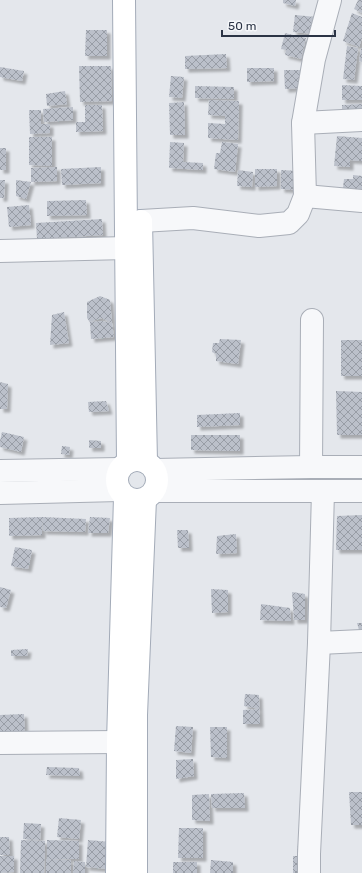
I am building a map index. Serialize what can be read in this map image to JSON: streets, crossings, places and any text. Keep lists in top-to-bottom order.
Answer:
{
  "scale_bar": "50 m"
}
